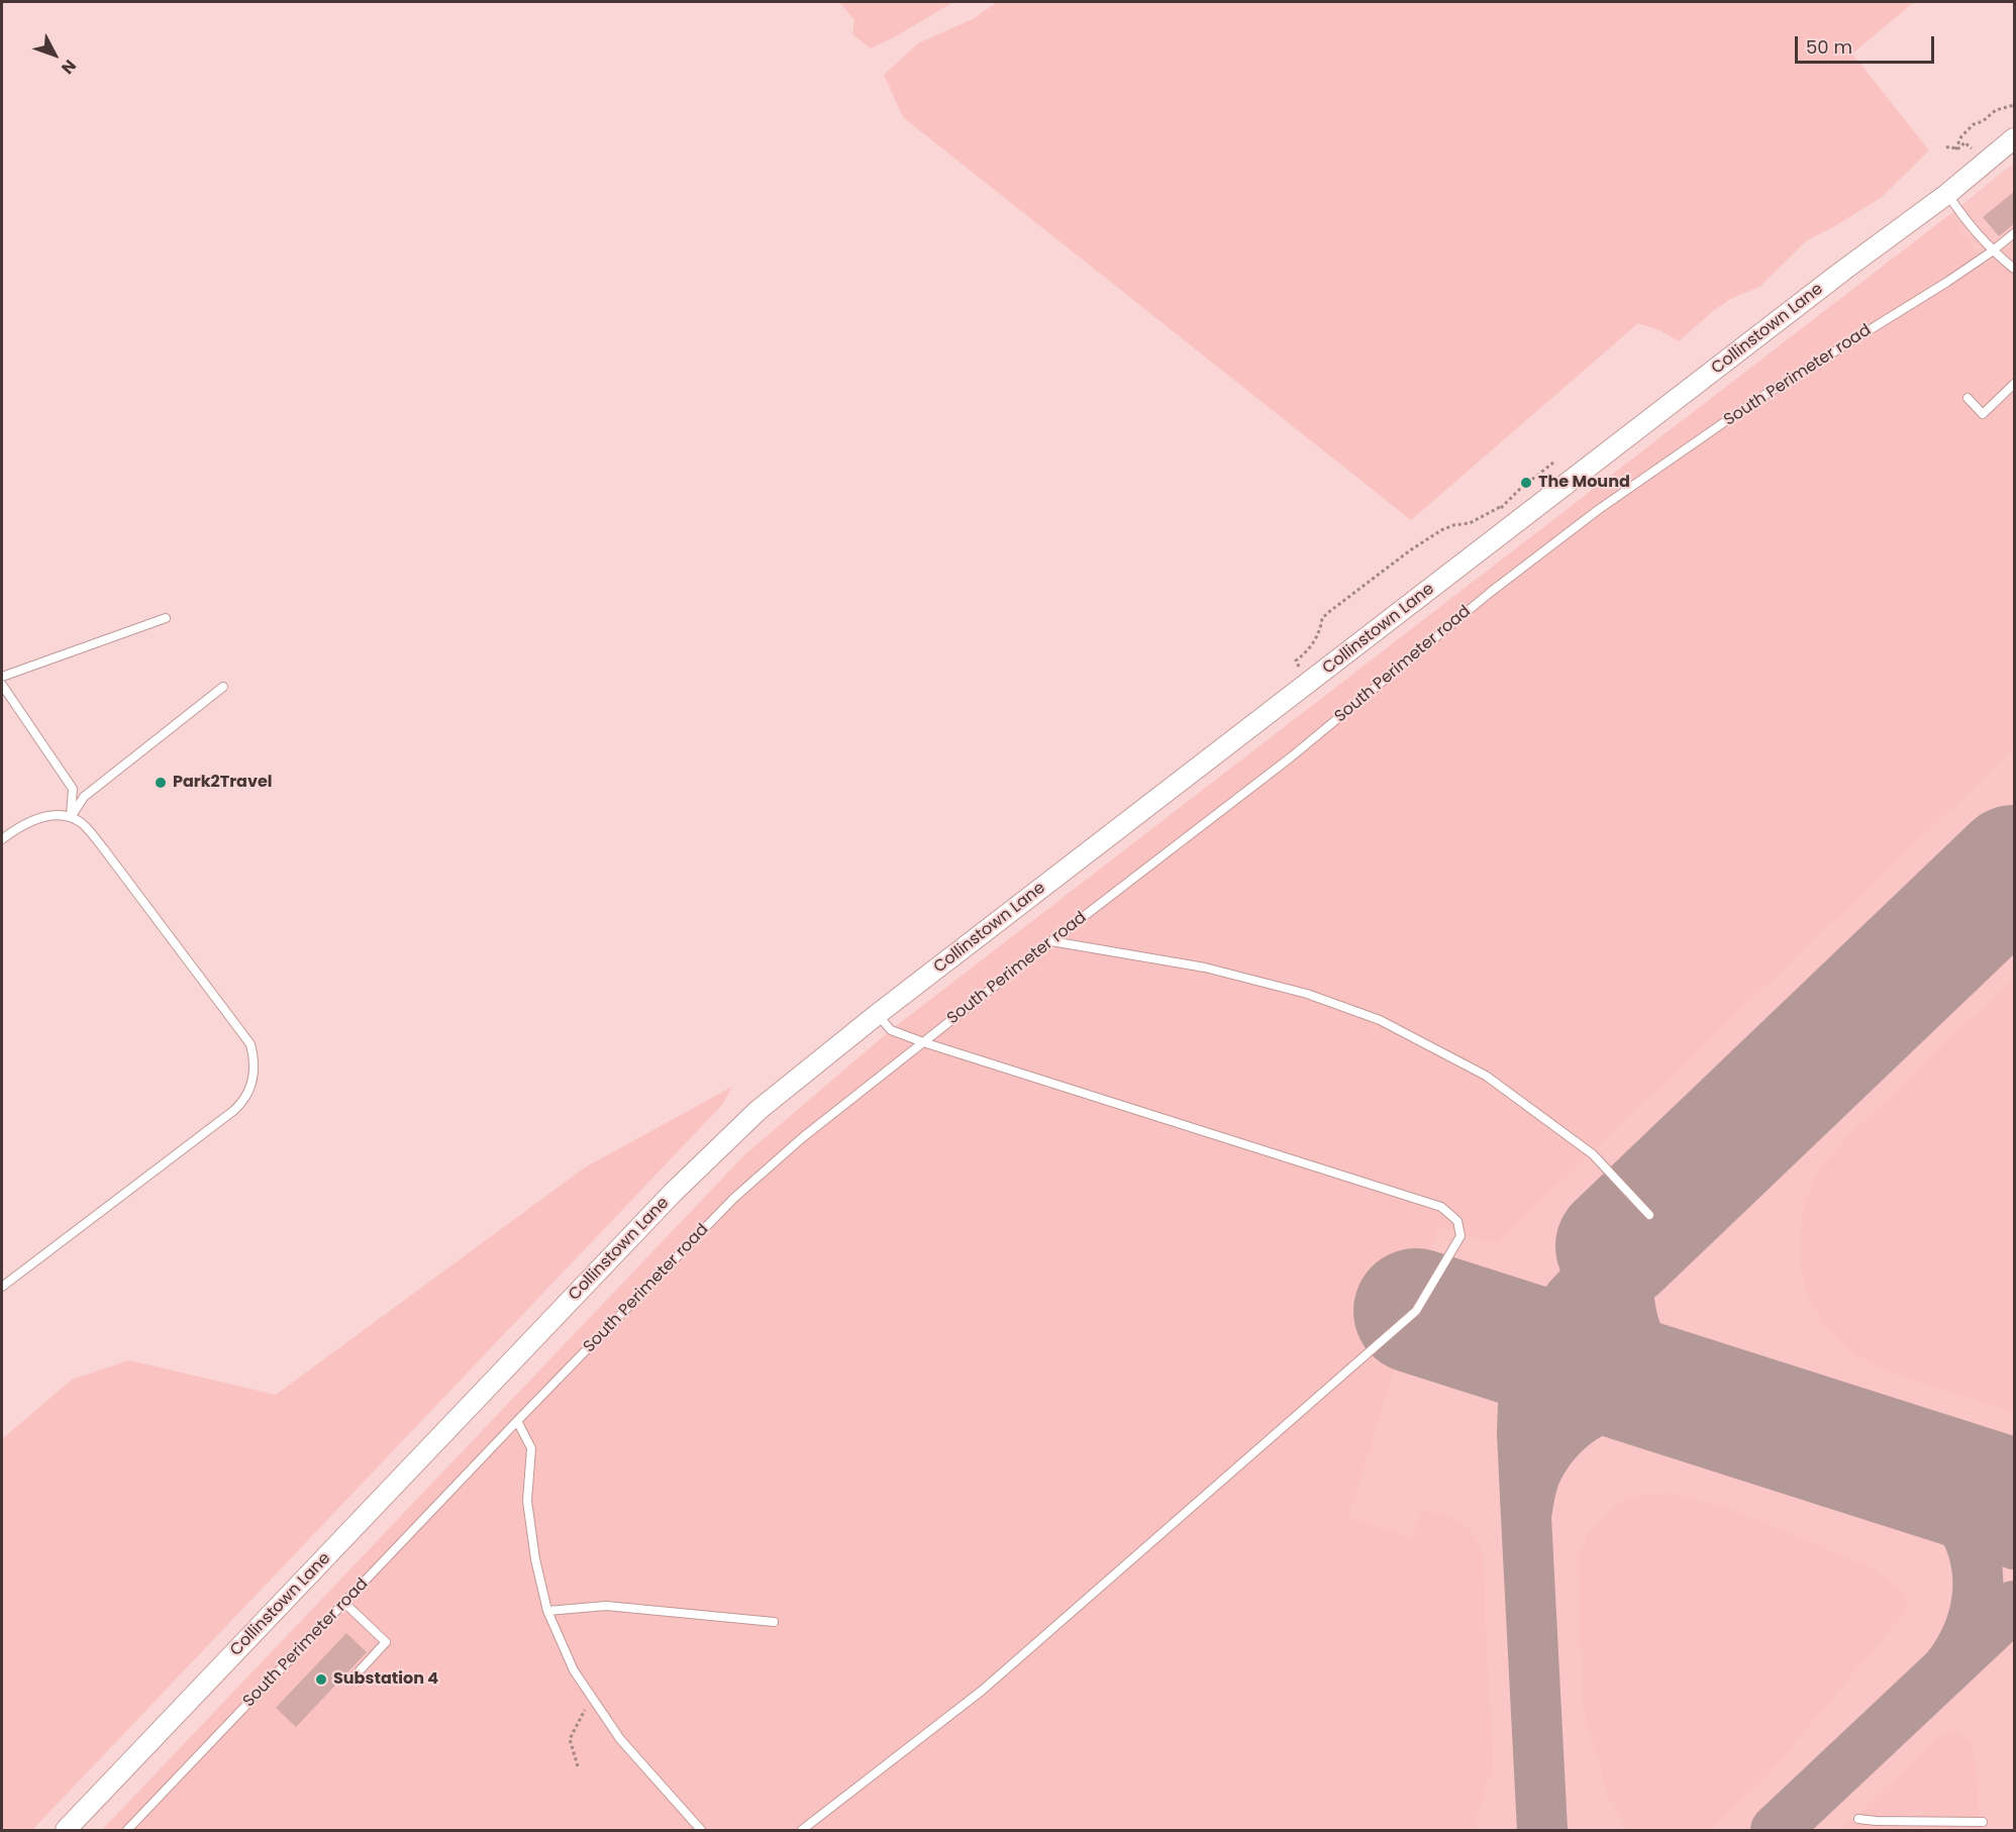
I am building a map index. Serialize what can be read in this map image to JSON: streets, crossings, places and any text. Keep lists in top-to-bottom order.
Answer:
{
  "streets": {
    "street": ["Collinstown Lane"],
    "lane": ["South Perimeter road"]
  },
  "places": ["The Mound", "Park2Travel", "Substation 4"],
  "scale_bar": "50 m",
  "north": "bottom right"
}
